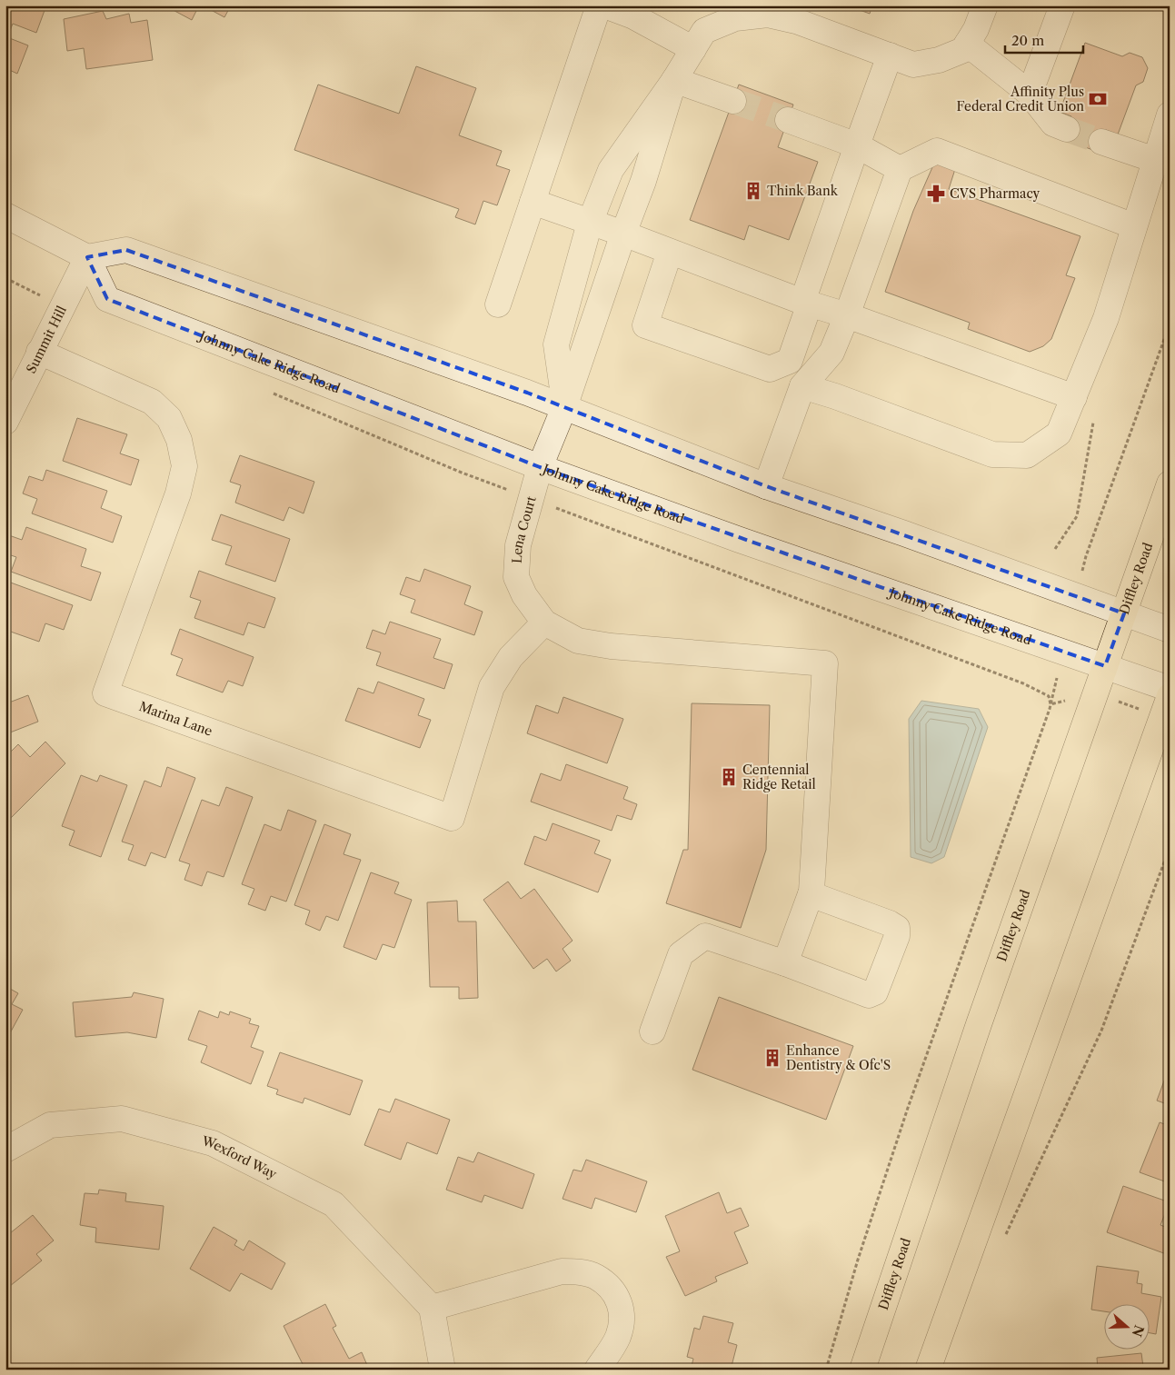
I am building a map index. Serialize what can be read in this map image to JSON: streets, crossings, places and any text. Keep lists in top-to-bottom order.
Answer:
{
  "streets": {
    "main road": ["Diffley Road"],
    "street": [
      "Summit Hill",
      "Johnny Cake Ridge Road",
      "Lena Court",
      "Marina Lane",
      "Wexford Way"
    ]
  },
  "crossings": [
    ["Summit Hill", "Johnny Cake Ridge Road"],
    ["Summit Hill", "Marina Lane"],
    ["Johnny Cake Ridge Road", "Lena Court"],
    ["Johnny Cake Ridge Road", "Diffley Road"],
    ["Lena Court", "Marina Lane"]
  ],
  "places": {
    "bank": ["Affinity Plus Federal Credit Union"],
    "building": ["Think Bank", "Centennial Ridge Retail", "Enhance Dentistry & Ofc'S"],
    "pharmacy": ["CVS Pharmacy"]
  },
  "scale_bar": "20 m",
  "north": "right"
}
